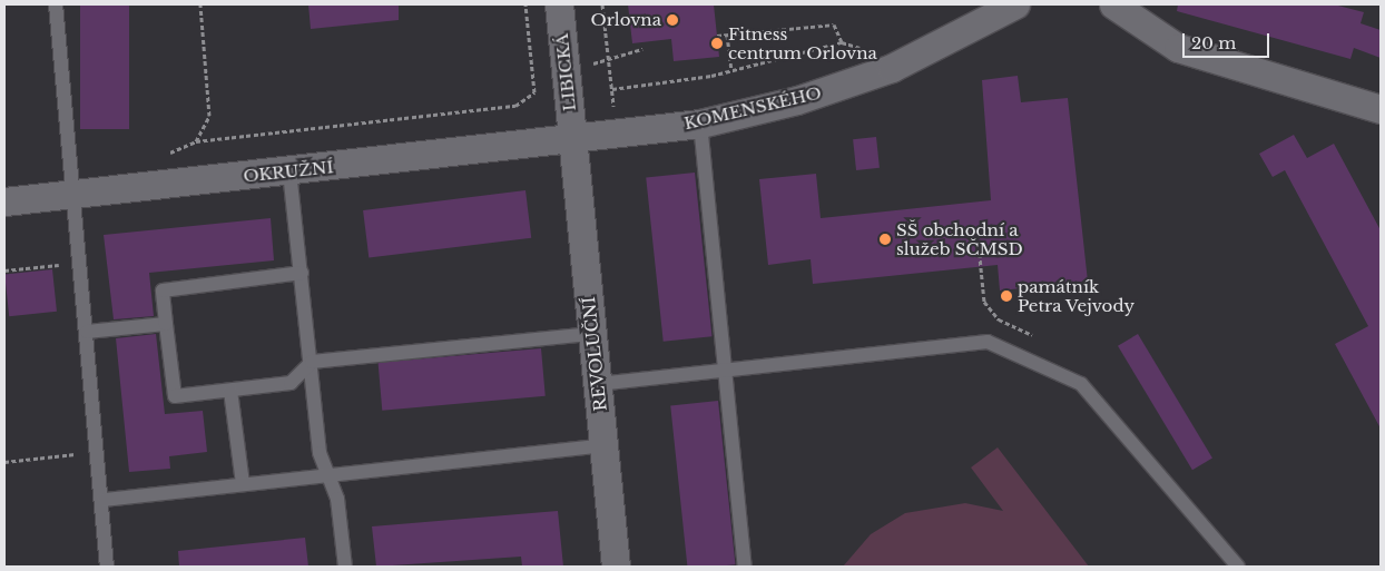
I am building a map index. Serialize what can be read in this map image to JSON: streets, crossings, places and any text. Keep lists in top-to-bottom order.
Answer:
{
  "streets": {
    "street": [
      "LIBICKÁ",
      "KOMENSKÉHO",
      "OKRUŽNÍ",
      "REVOLUČNÍ"
    ]
  },
  "crossings": [
    ["LIBICKÁ", "KOMENSKÉHO"],
    ["LIBICKÁ", "OKRUŽNÍ"],
    ["LIBICKÁ", "REVOLUČNÍ"],
    ["KOMENSKÉHO", "OKRUŽNÍ"],
    ["KOMENSKÉHO", "REVOLUČNÍ"],
    ["OKRUŽNÍ", "REVOLUČNÍ"]
  ],
  "places": [
    "Orlovna",
    "Fitness centrum Orlovna",
    "SŠ obchodní a služeb SČMSD",
    "památník Petra Vejvody"
  ],
  "scale_bar": "20 m"
}
